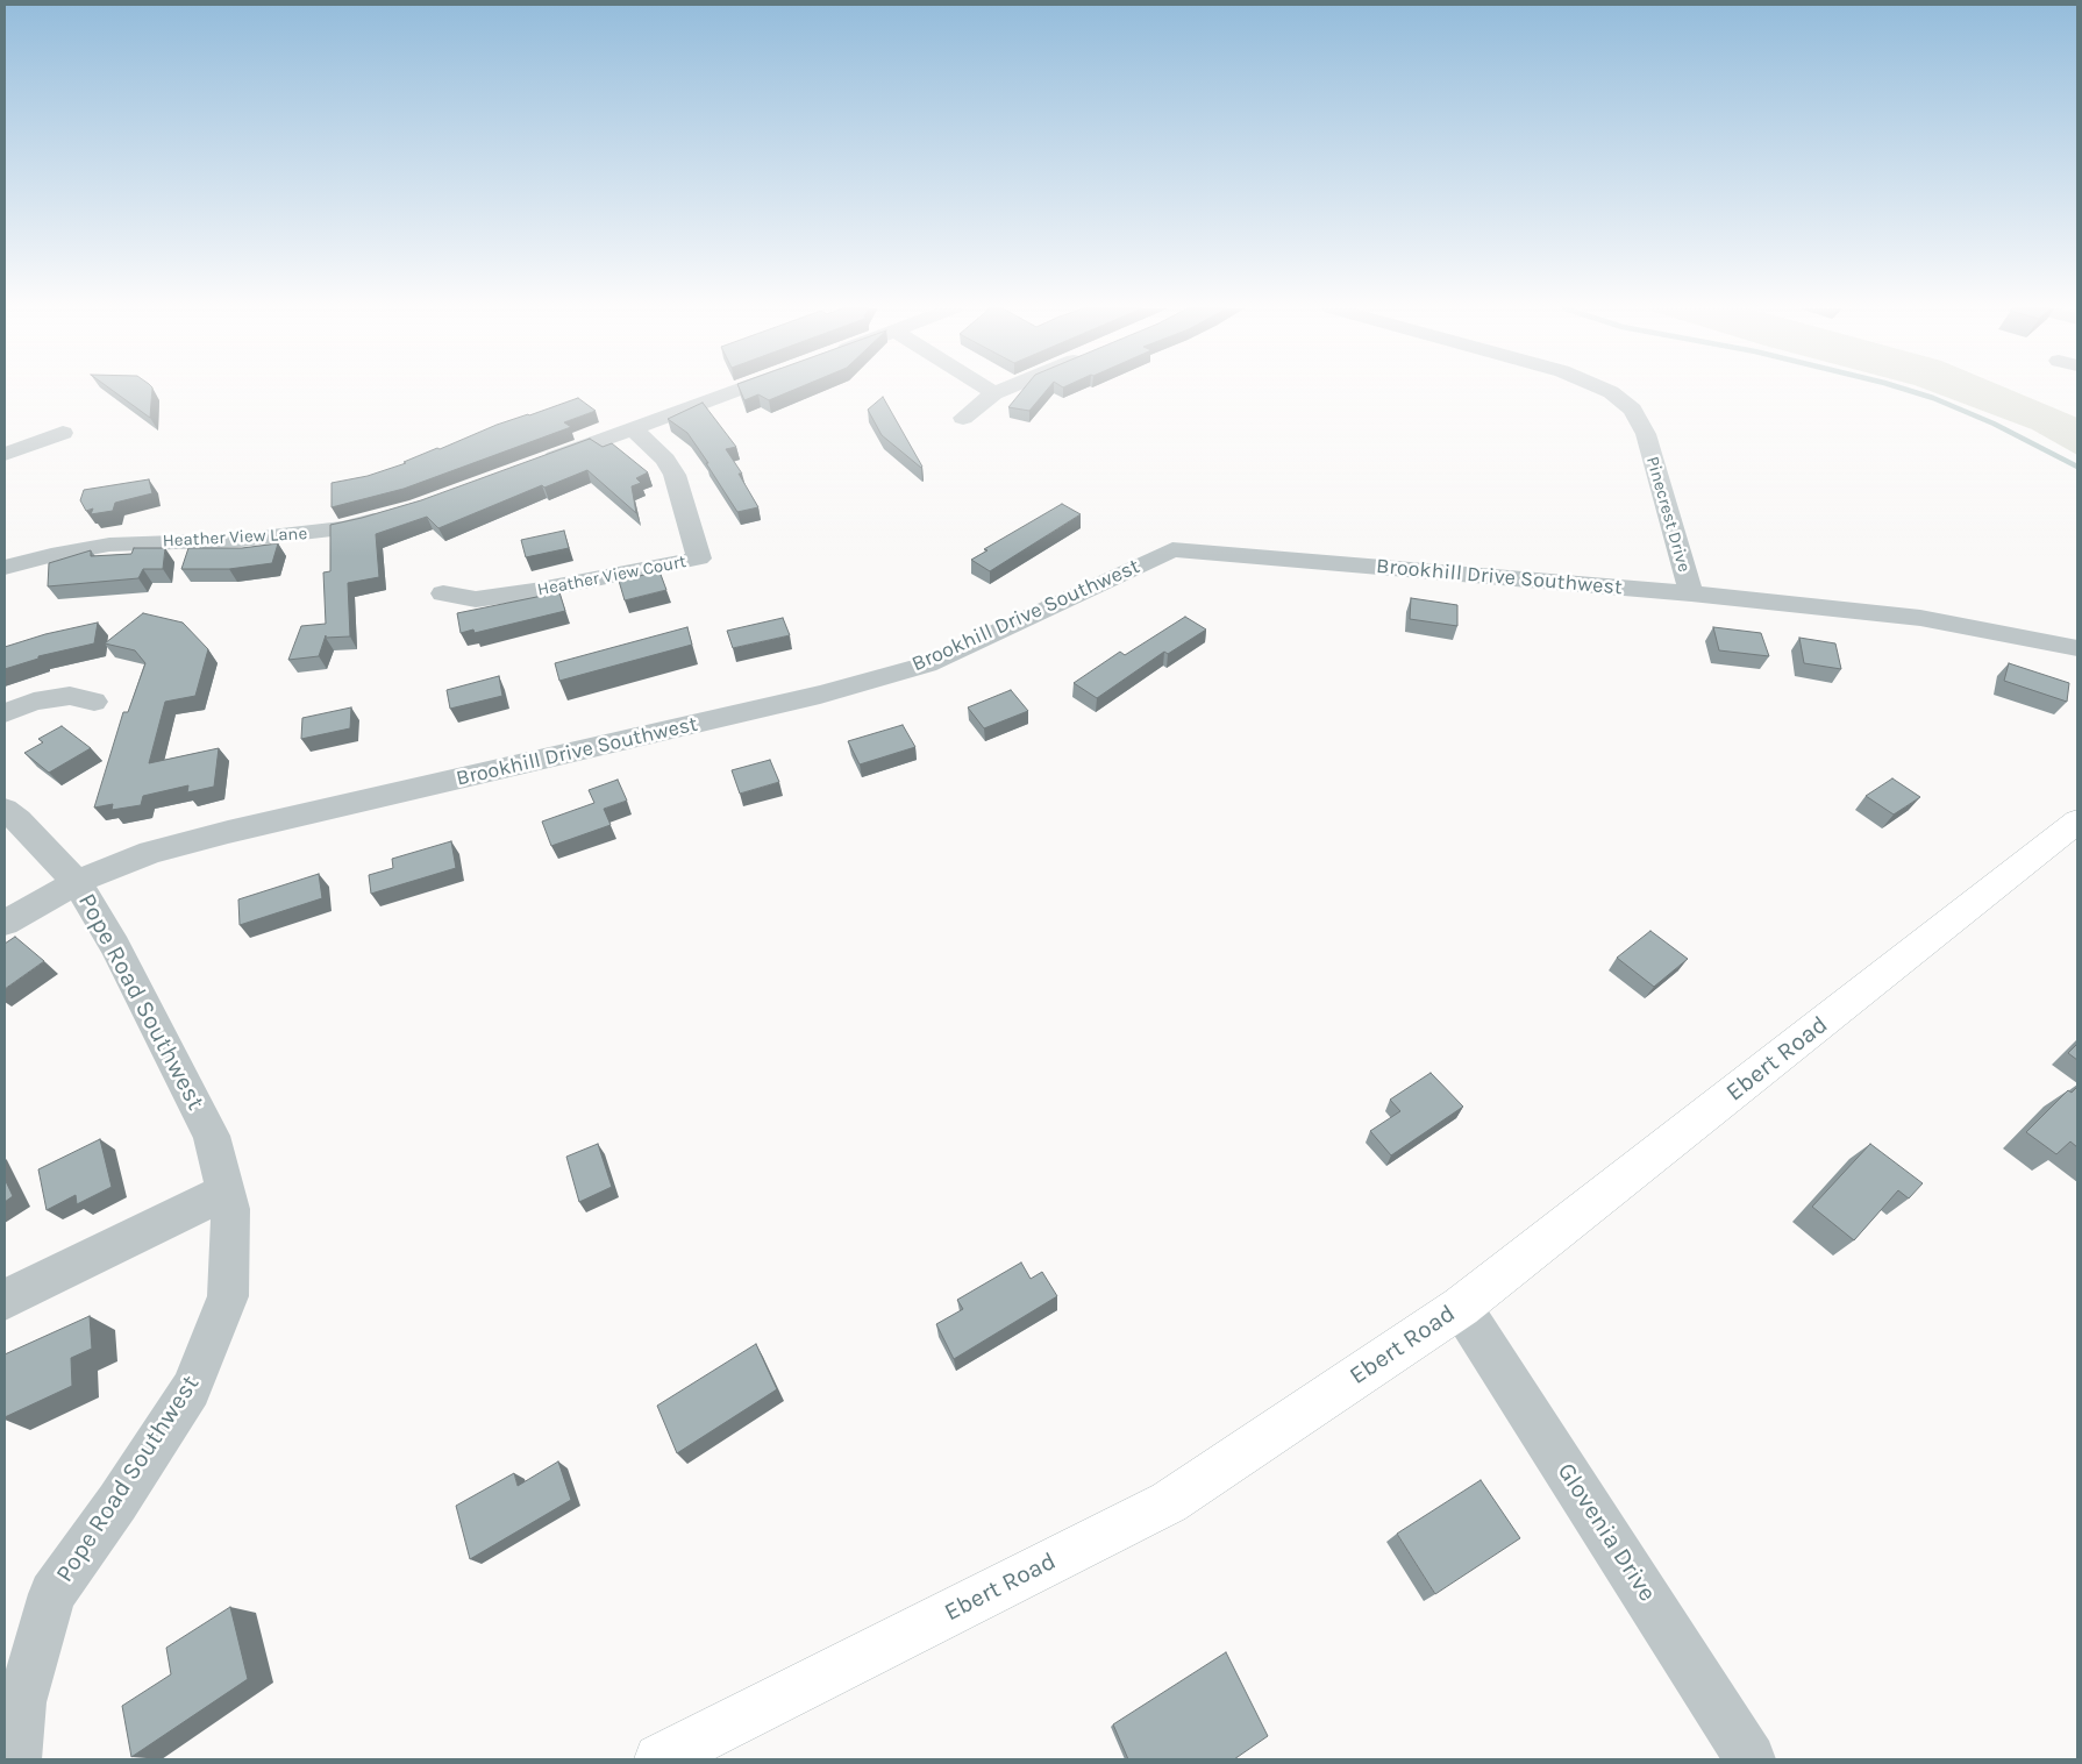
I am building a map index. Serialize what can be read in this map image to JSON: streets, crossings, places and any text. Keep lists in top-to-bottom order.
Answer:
{
  "streets": {
    "main road": ["Ebert Road"],
    "street": [
      "Pinecrest Drive",
      "Heather View Lane",
      "Heather View Court",
      "Brookhill Drive Southwest",
      "Pope Road Southwest",
      "Glovenia Drive"
    ]
  },
  "crossings": [
    ["Pinecrest Drive", "Brookhill Drive Southwest"],
    ["Brookhill Drive Southwest", "Pope Road Southwest"],
    ["Ebert Road", "Glovenia Drive"]
  ]
}
